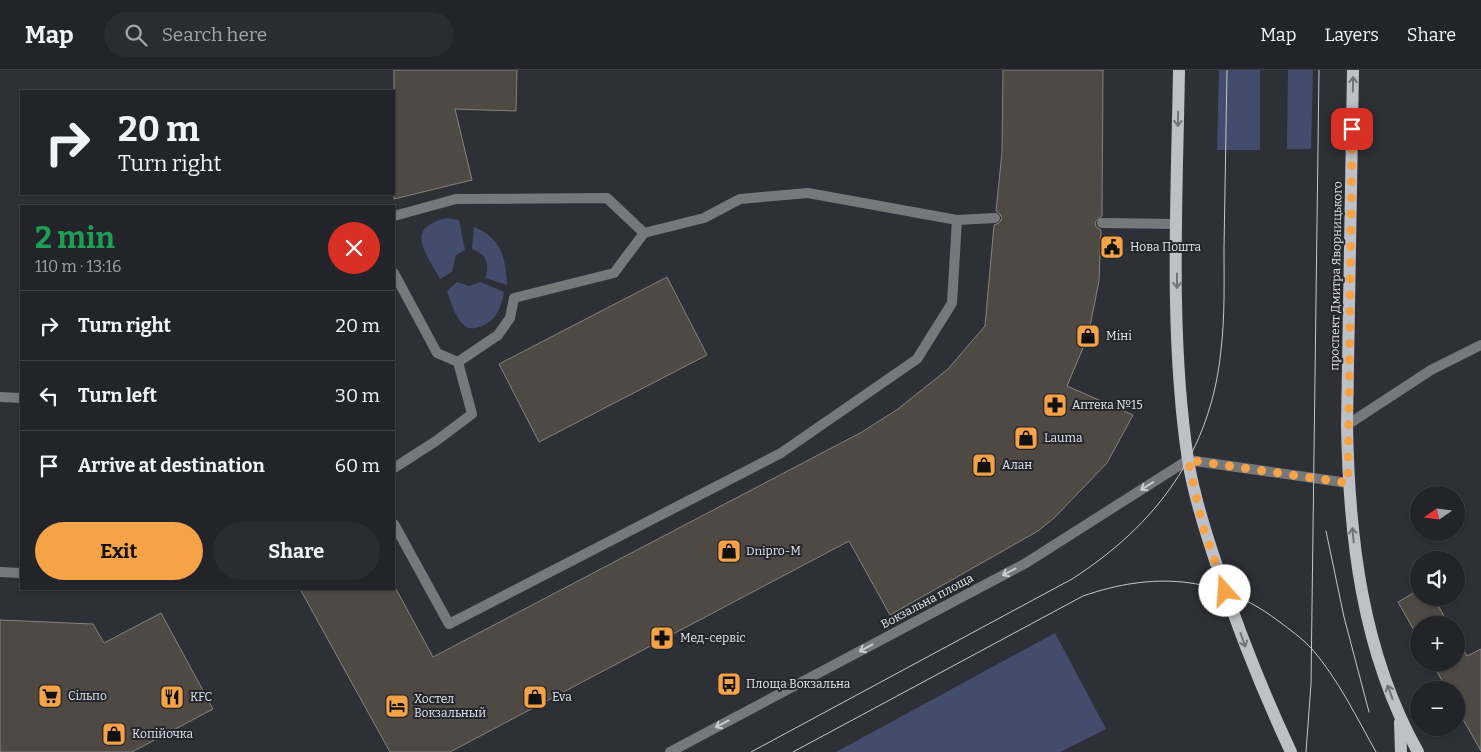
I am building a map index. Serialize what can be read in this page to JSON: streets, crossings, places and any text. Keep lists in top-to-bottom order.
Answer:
{
  "streets": {
    "main road": ["проспект Дмитра Яворницького"],
    "street": ["Вокзальна площа"]
  },
  "one_way": ["проспект Дмитра Яворницького", "Вокзальна площа"],
  "places": {
    "public building": ["Нова Пошта"],
    "shop": [
      "Міні",
      "Lauma",
      "Алан",
      "Dnipro-M",
      "Eva",
      "Копійочка"
    ],
    "pharmacy": ["Аптека №15", "Мед-сервіс"],
    "bus stop": ["Площа Вокзальна"],
    "supermarket": ["Сільпо"],
    "restaurant": ["KFC"],
    "hotel": ["Хостел Вокзальный"]
  },
  "north": "left",
  "page": {
    "header": "Map",
    "search": "Search here",
    "nav": ["Map", "Layers", "Share"],
    "turn": ["20 m", "Turn right"],
    "heading": ["2 min", "110 m · 13:16"],
    "list": [
      {
        "name": "Turn right",
        "value": "20 m"
      },
      {
        "name": "Turn left",
        "value": "30 m"
      },
      {
        "name": "Arrive at destination",
        "value": "60 m"
      }
    ],
    "map_buttons": ["+", "−"],
    "buttons": ["Exit", "Share"]
  }
}
